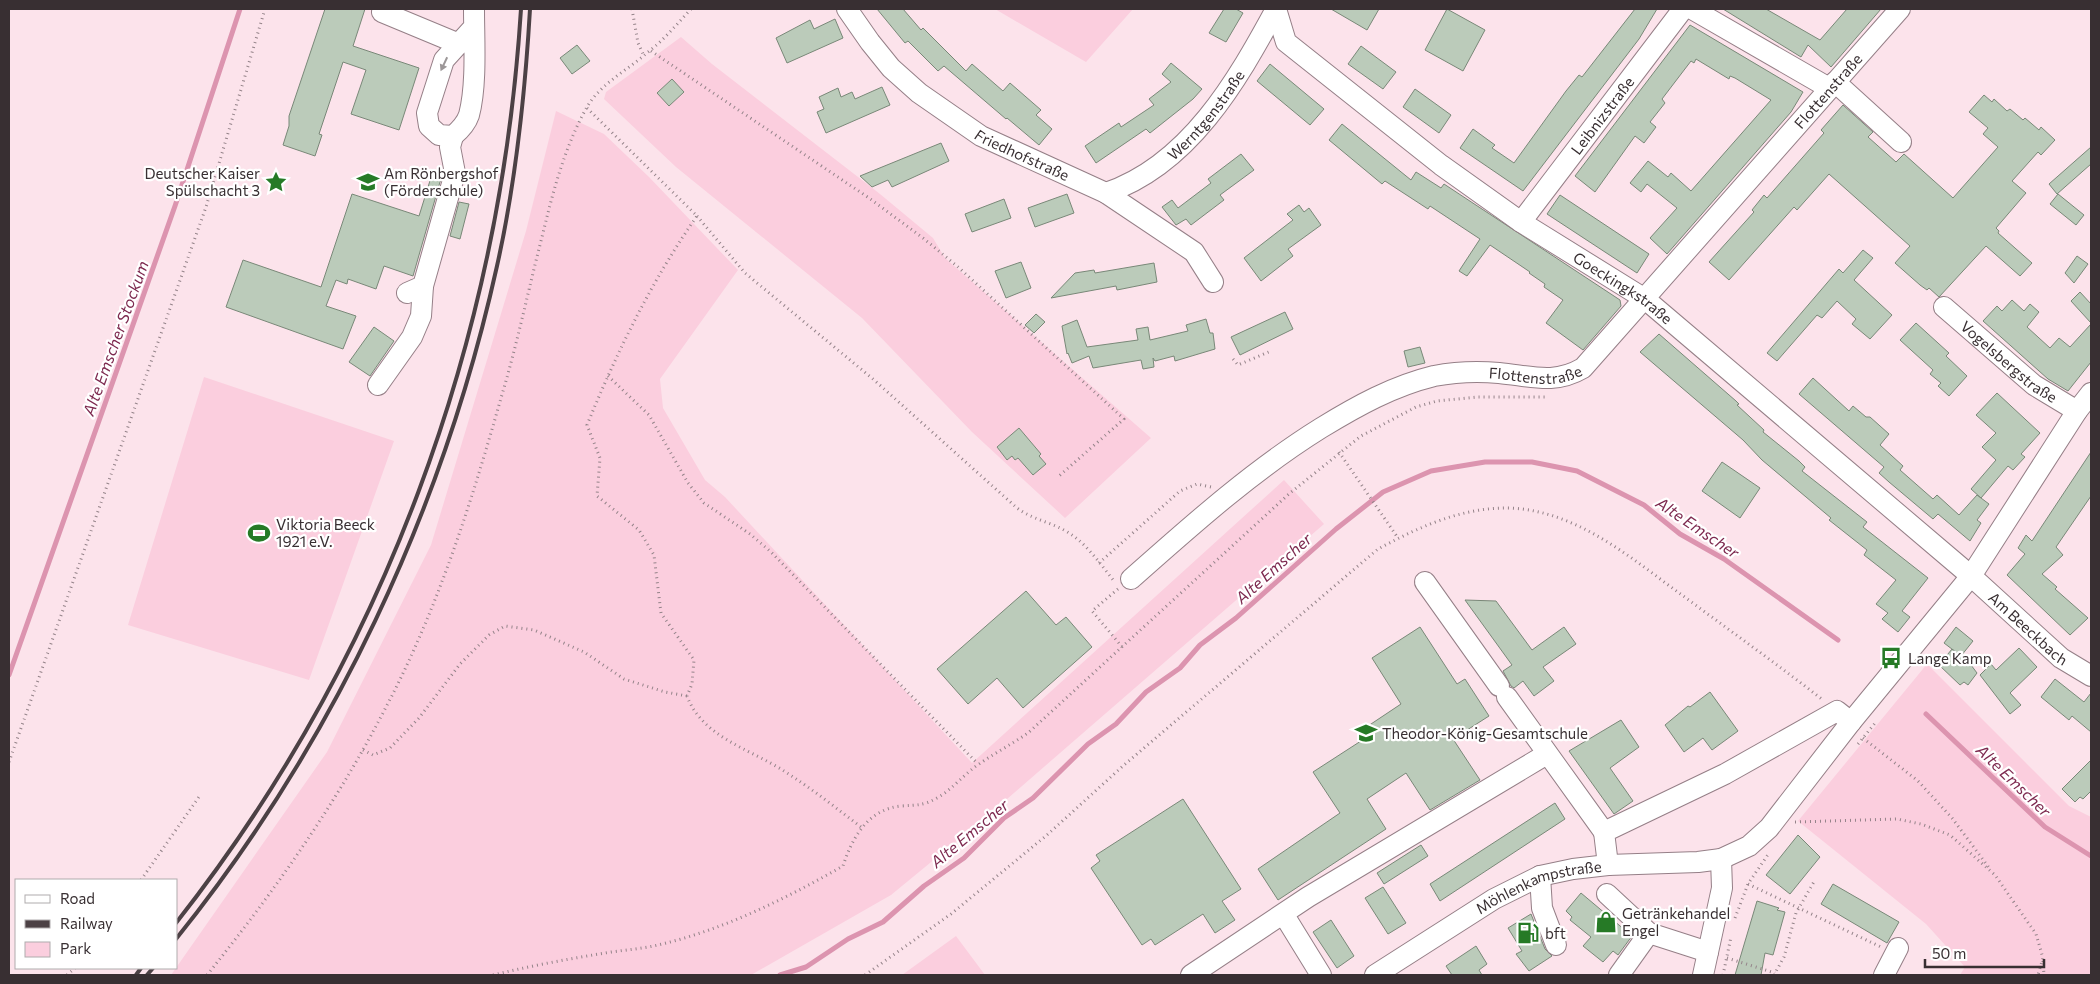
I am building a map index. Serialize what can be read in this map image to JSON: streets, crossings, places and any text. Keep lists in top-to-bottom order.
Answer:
{
  "streets": {
    "street": [
      "Flottenstraße",
      "Werntgenstraße",
      "Leibnizstraße",
      "Friedhofstraße",
      "Goeckingkstraße",
      "Vogelsbergstraße",
      "Am Beeckbach",
      "Möhlenkampstraße"
    ]
  },
  "crossings": [
    ["Flottenstraße", "Goeckingkstraße"],
    ["Werntgenstraße", "Friedhofstraße"],
    ["Werntgenstraße", "Goeckingkstraße"],
    ["Leibnizstraße", "Goeckingkstraße"],
    ["Goeckingkstraße", "Am Beeckbach"]
  ],
  "water": ["Alte Emscher Stockum", "Alte Emscher"],
  "places": {
    "place": ["Deutscher Kaiser Spülschacht 3"],
    "school or university": ["Am Rönbergshof (Förderschule)", "Theodor-König-Gesamtschule"],
    "sports": ["Viktoria Beeck 1921 e.V."],
    "bus stop": ["Lange Kamp"],
    "shop": ["Getränkehandel Engel"],
    "fuel station": ["bft"]
  },
  "legend": ["Road", "Railway", "Park"],
  "scale_bar": "50 m"
}
